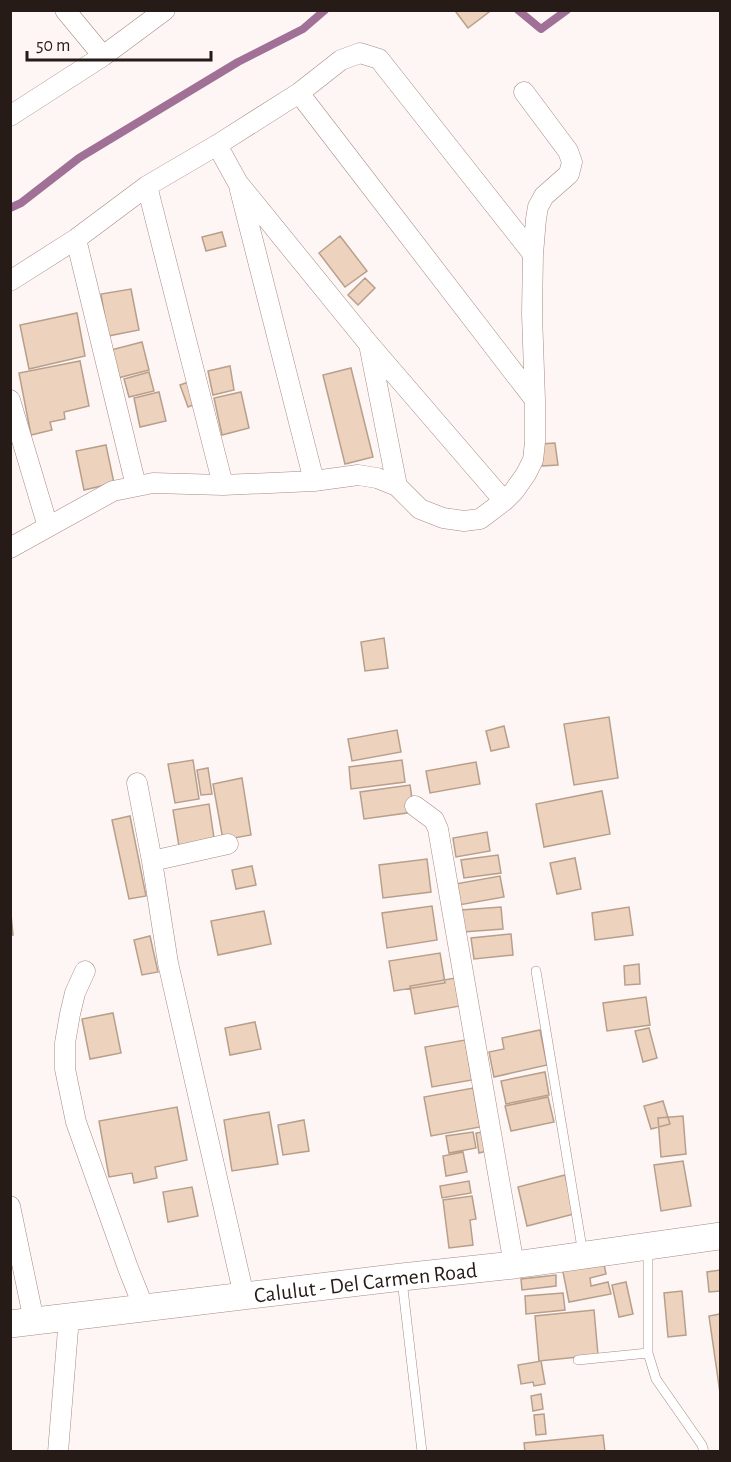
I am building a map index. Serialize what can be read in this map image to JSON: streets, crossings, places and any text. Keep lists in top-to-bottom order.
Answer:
{
  "streets": {
    "main road": ["Calulut - Del Carmen Road"]
  },
  "scale_bar": "50 m"
}
